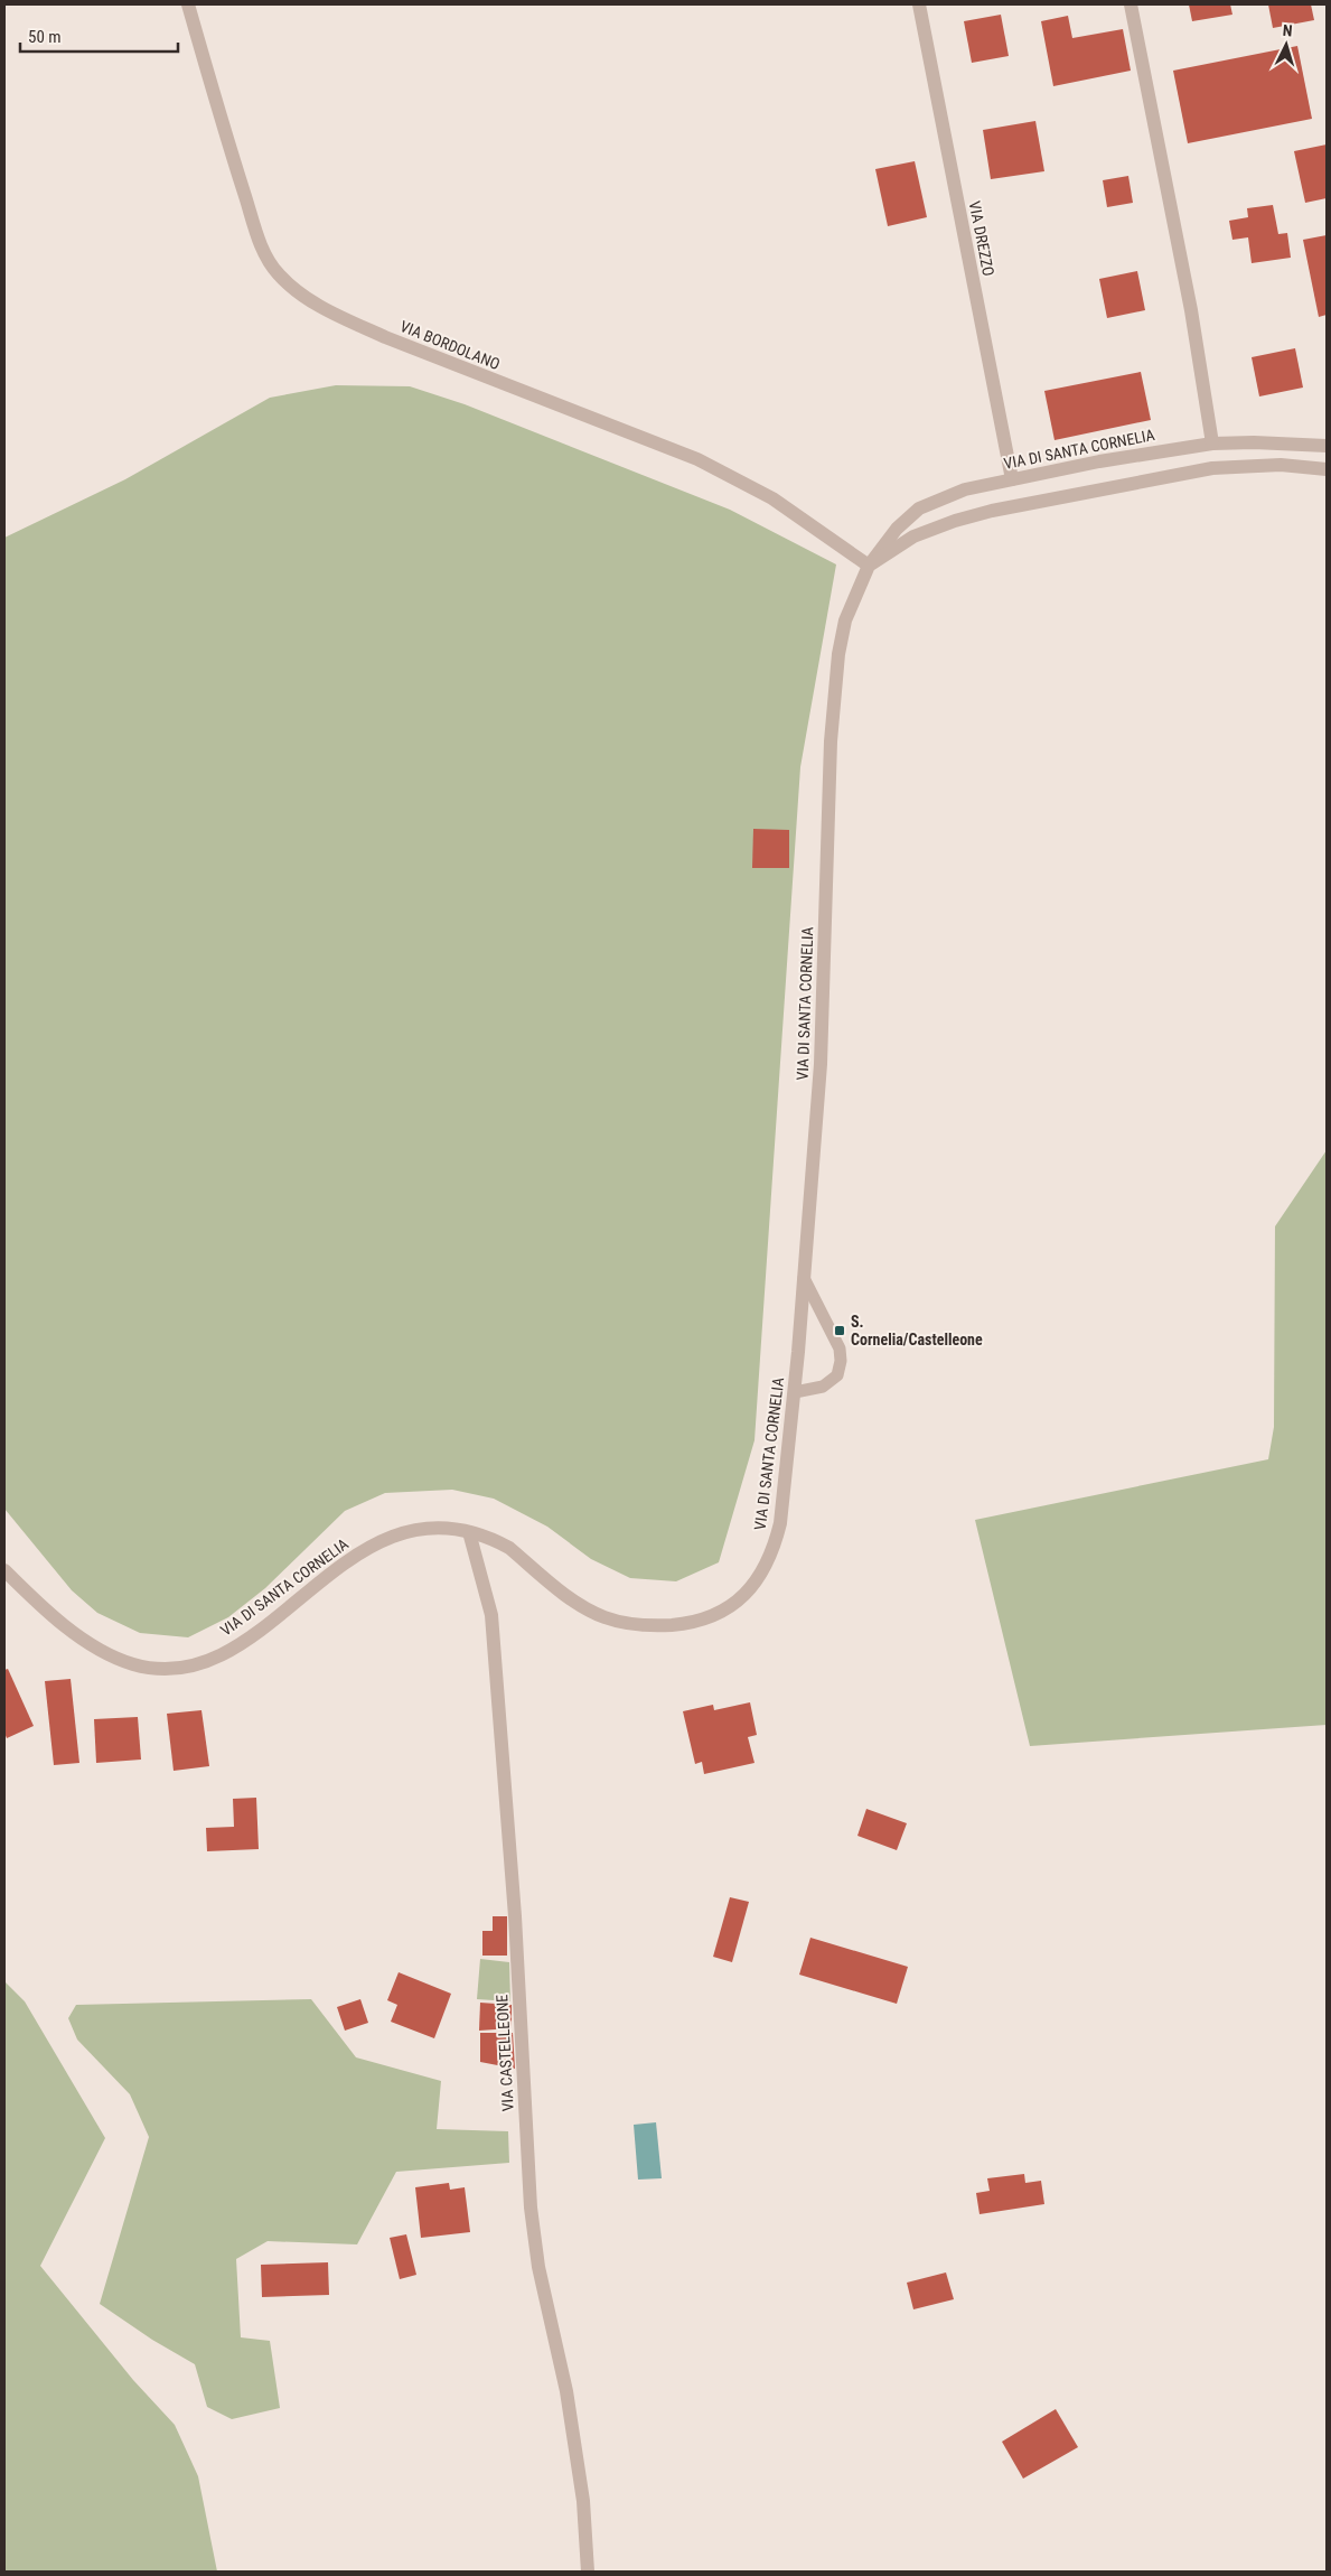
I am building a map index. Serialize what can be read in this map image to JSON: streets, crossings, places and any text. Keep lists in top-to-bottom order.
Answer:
{
  "streets": {
    "street": [
      "VIA DREZZO",
      "VIA BORDOLANO",
      "VIA DI SANTA CORNELIA",
      "VIA CASTELLEONE"
    ]
  },
  "crossings": [
    ["VIA DREZZO", "VIA DI SANTA CORNELIA"],
    ["VIA BORDOLANO", "VIA DI SANTA CORNELIA"],
    ["VIA DI SANTA CORNELIA", "VIA CASTELLEONE"]
  ],
  "places": {
    "transit": ["S. Cornelia/Castelleone"]
  },
  "scale_bar": "50 m",
  "north": "top"
}
